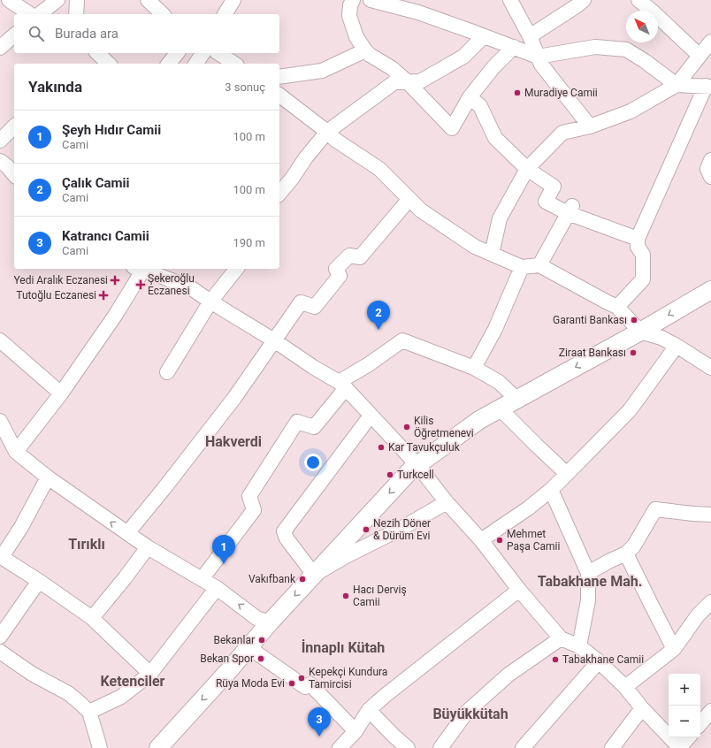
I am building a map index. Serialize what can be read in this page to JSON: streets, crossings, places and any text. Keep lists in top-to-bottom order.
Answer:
{
  "districts": [
    "Hakverdi",
    "Tırıklı",
    "Tabakhane Mah.",
    "İnnaplı Kütah",
    "Ketenciler",
    "Büyükkütah"
  ],
  "places": {
    "other": [
      "Muradiye Camii",
      "Garanti Bankası",
      "Ziraat Bankası",
      "Kilis Öğretmenevi",
      "Kar Tavukçuluk",
      "Turkcell",
      "Nezih Döner & Dürüm Evi",
      "Mehmet Paşa Camii",
      "Vakıfbank",
      "Hacı Derviş Camii",
      "Bekanlar",
      "Bekan Spor",
      "Tabakhane Camii",
      "Kepekçi Kundura Tamircisi",
      "Rüya Moda Evi"
    ],
    "health": ["Yedi Aralık Eczanesi", "Şekeroğlu Eczanesi", "Tutoğlu Eczanesi"]
  },
  "north": "top left",
  "page": {
    "search": "Burada ara",
    "heading": ["Yakında", "3 sonuç"],
    "list": [
      {
        "mark": "1",
        "name": "Şeyh Hıdır Camii",
        "note": "Cami",
        "value": "100 m"
      },
      {
        "mark": "2",
        "name": "Çalık Camii",
        "note": "Cami",
        "value": "100 m"
      },
      {
        "mark": "3",
        "name": "Katrancı Camii",
        "note": "Cami",
        "value": "190 m"
      }
    ],
    "pins": ["2", "1", "3"],
    "map_buttons": ["+", "−"]
  }
}
